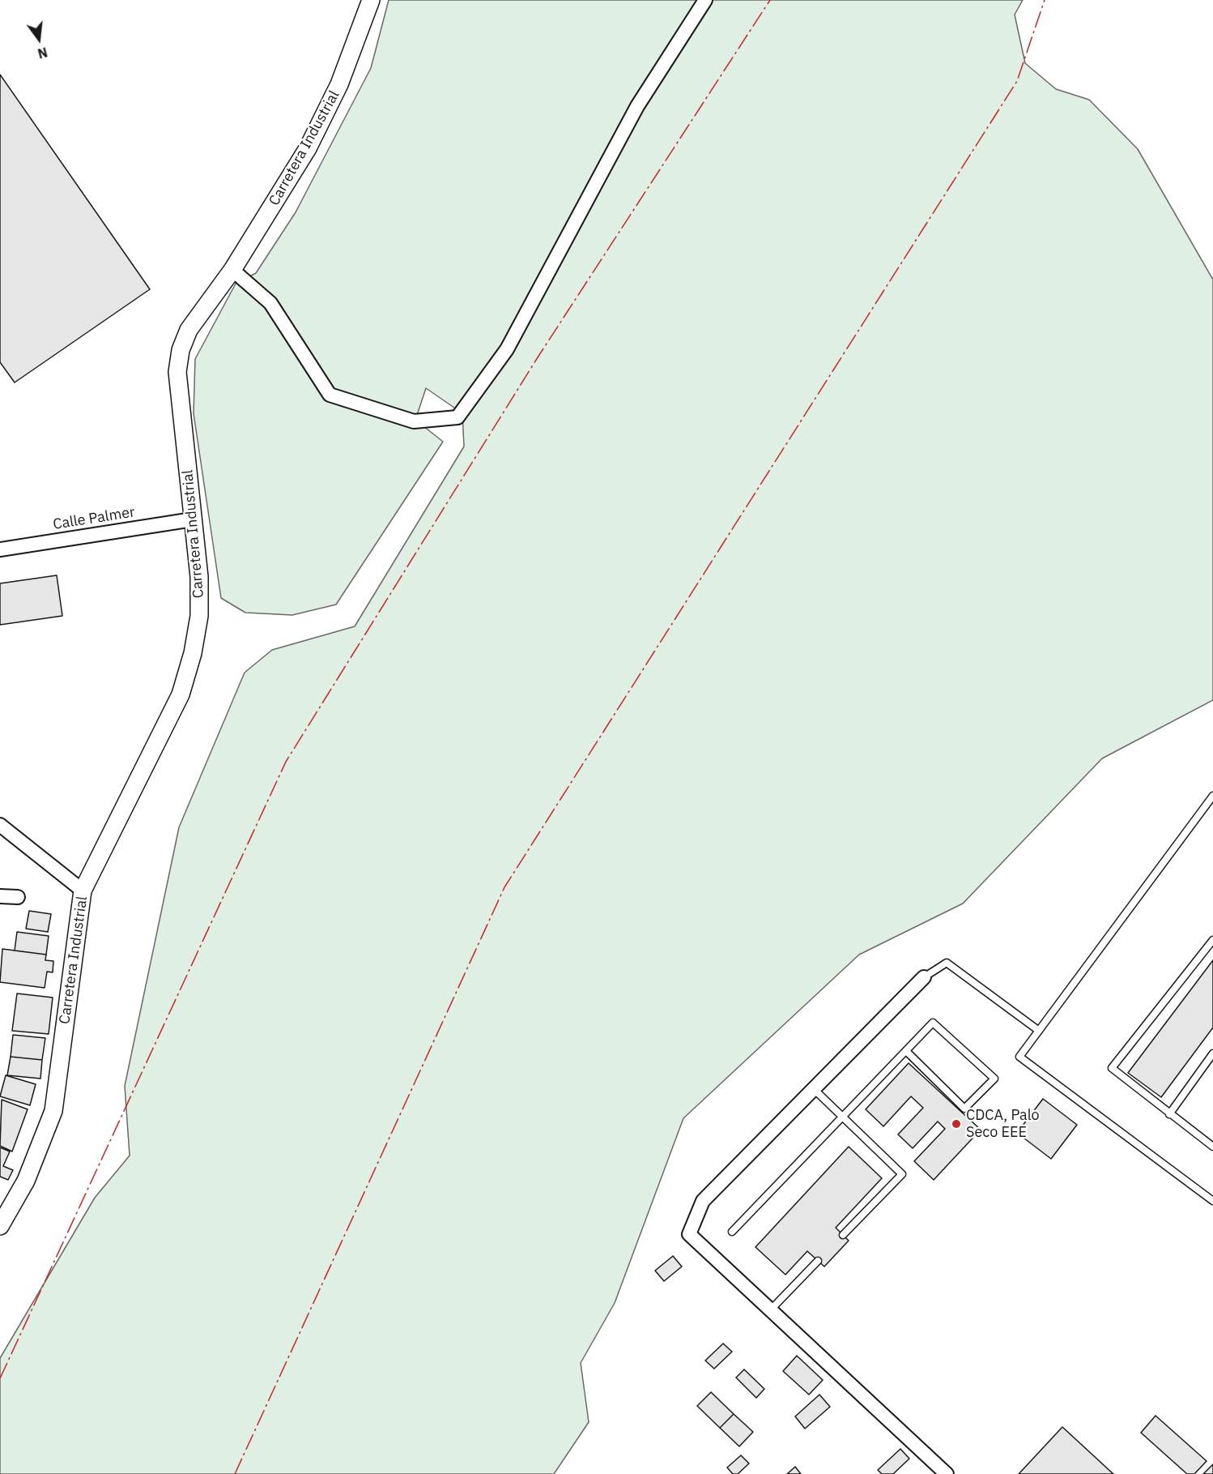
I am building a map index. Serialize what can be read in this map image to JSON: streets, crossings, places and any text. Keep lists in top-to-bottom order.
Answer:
{
  "streets": {
    "street": ["Carretera Industrial", "Calle Palmer"]
  },
  "crossings": [
    ["Carretera Industrial", "Calle Palmer"]
  ],
  "places": ["CDCA, Palo Seco EEE"],
  "north": "bottom"
}
